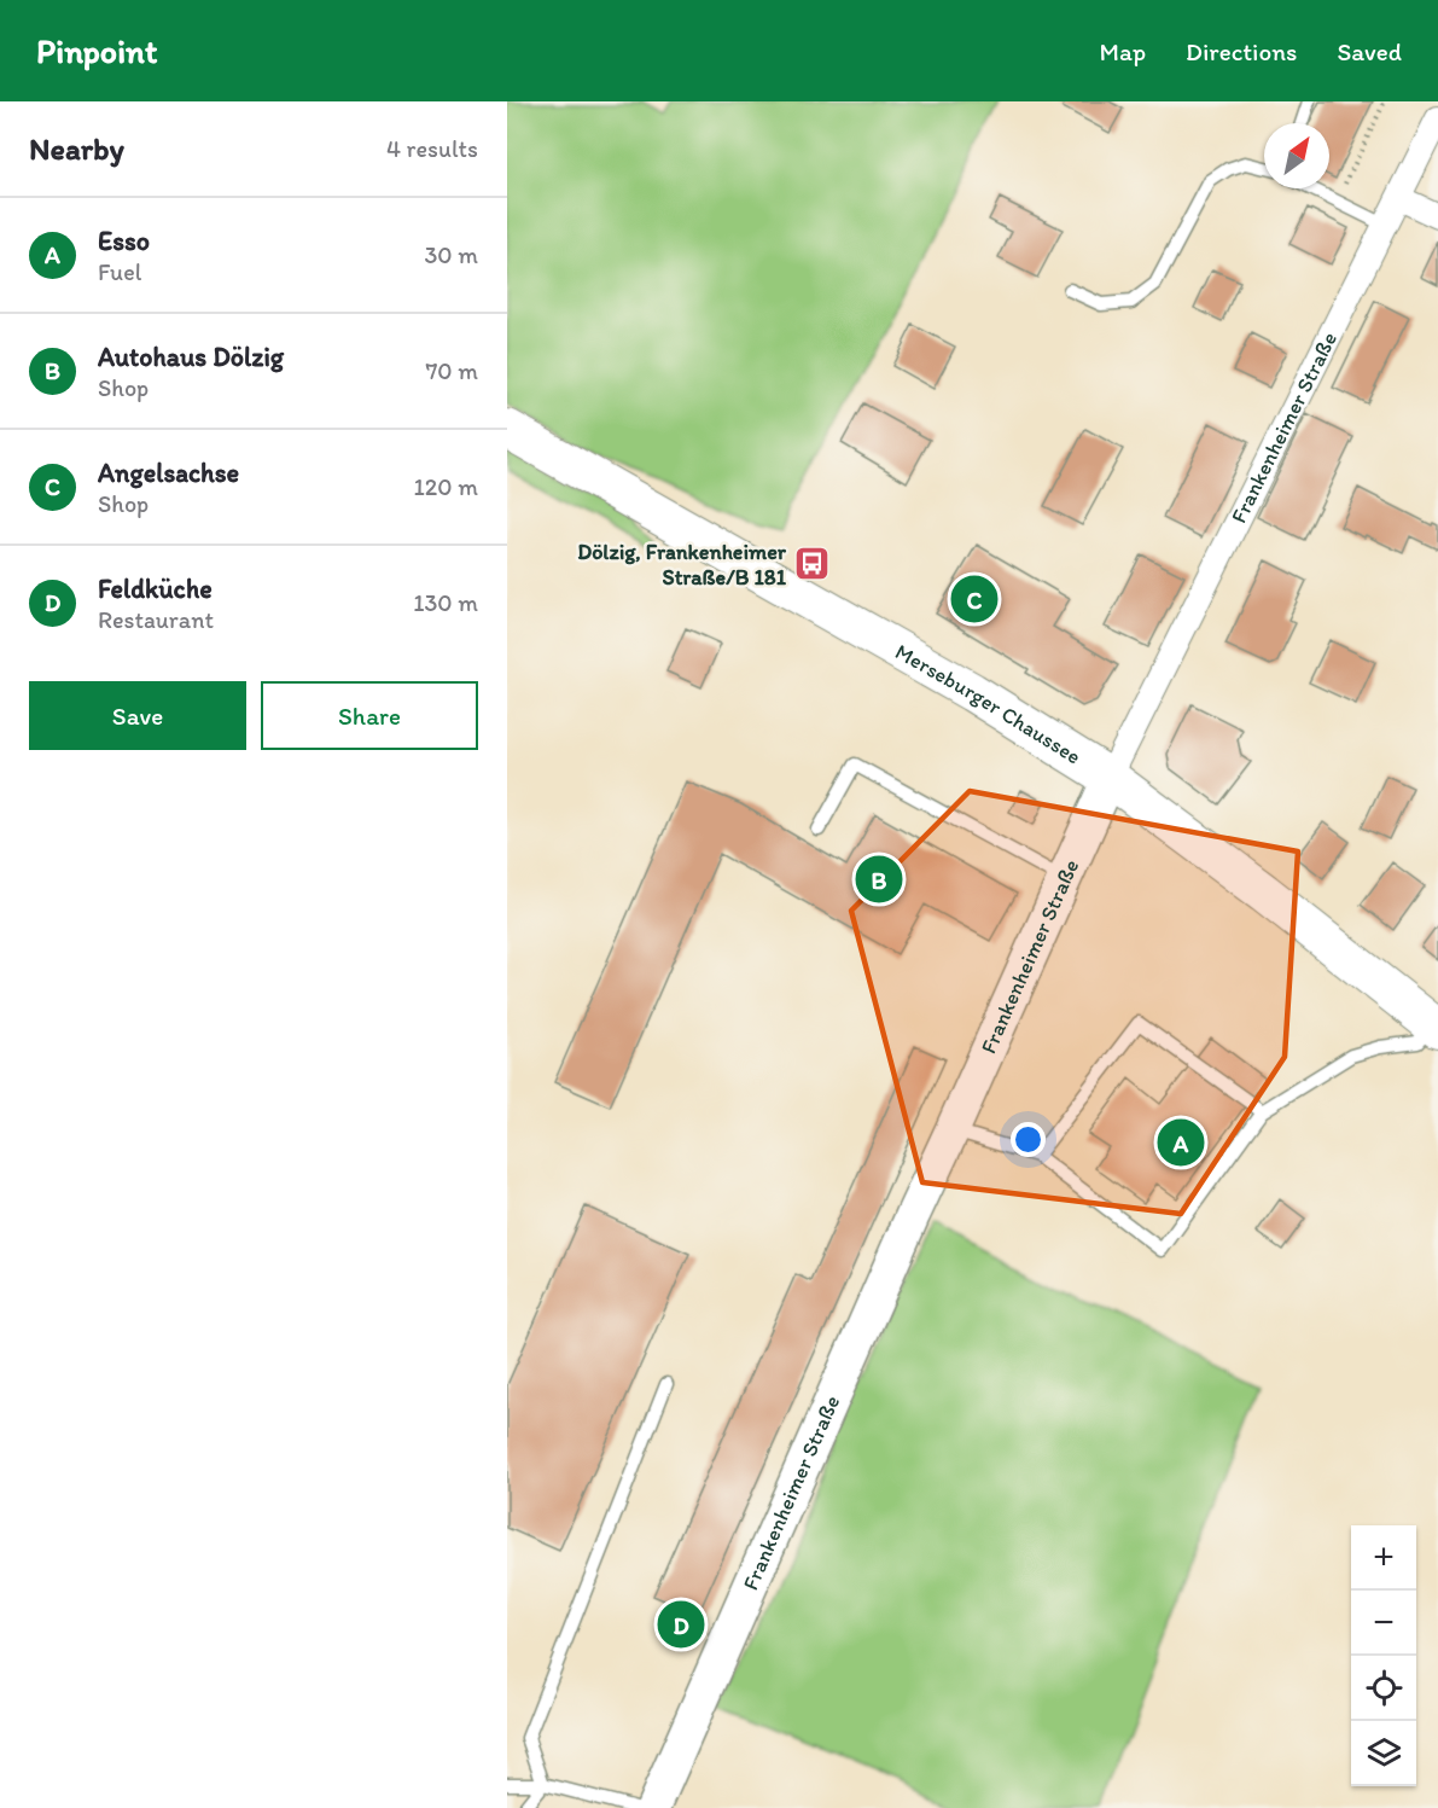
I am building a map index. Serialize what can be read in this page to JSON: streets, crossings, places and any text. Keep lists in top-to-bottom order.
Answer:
{
  "streets": {
    "main road": ["Merseburger Chaussee"],
    "street": ["Frankenheimer Straße"]
  },
  "crossings": [
    ["Frankenheimer Straße", "Merseburger Chaussee"]
  ],
  "places": {
    "bus stop": ["Dölzig, Frankenheimer Straße/B 181"]
  },
  "north": "top right",
  "page": {
    "header": "Pinpoint",
    "nav": ["Map", "Directions", "Saved"],
    "heading": ["Nearby", "4 results"],
    "list": [
      {
        "mark": "A",
        "name": "Esso",
        "note": "Fuel",
        "value": "30 m"
      },
      {
        "mark": "B",
        "name": "Autohaus Dölzig",
        "note": "Shop",
        "value": "70 m"
      },
      {
        "mark": "C",
        "name": "Angelsachse",
        "note": "Shop",
        "value": "120 m"
      },
      {
        "mark": "D",
        "name": "Feldküche",
        "note": "Restaurant",
        "value": "130 m"
      }
    ],
    "pins": [
      "C",
      "B",
      "A",
      "D"
    ],
    "buttons": ["Save", "Share"],
    "map_buttons": ["+", "−"]
  }
}
